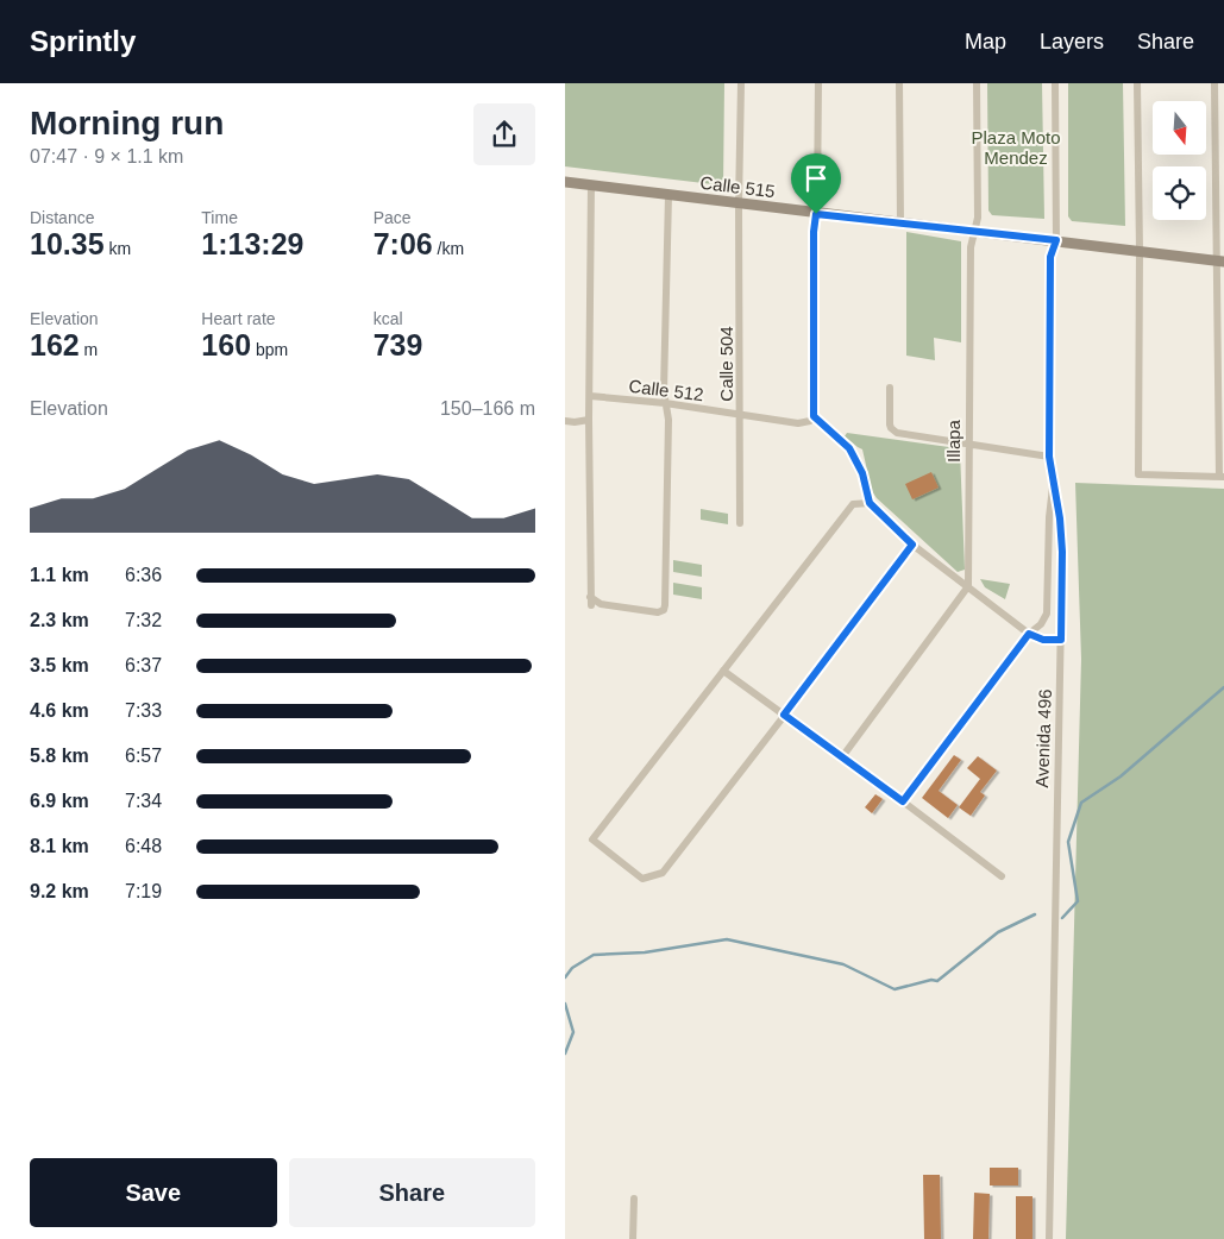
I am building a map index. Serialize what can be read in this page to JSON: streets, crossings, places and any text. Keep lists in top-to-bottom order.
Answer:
{
  "streets": {
    "street": [
      "Calle 515",
      "Calle 504",
      "Calle 512",
      "Illapa",
      "Avenida 496"
    ]
  },
  "crossings": [
    ["Calle 515", "Calle 504"],
    ["Calle 515", "Illapa"],
    ["Calle 515", "Avenida 496"],
    ["Calle 504", "Calle 512"]
  ],
  "parks": ["Plaza Moto Mendez"],
  "north": "bottom",
  "page": {
    "header": "Sprintly",
    "nav": ["Map", "Layers", "Share"],
    "heading": ["Morning run", "07:47 · 9 × 1.1 km"],
    "stats": [
      ["Distance", "10.35 km"],
      ["Time", "1:13:29"],
      ["Pace", "7:06 /km"],
      ["Elevation", "162 m"],
      ["Heart rate", "160 bpm"],
      ["kcal", "739"]
    ],
    "chart": ["Elevation", "150–166 m"],
    "list": [
      {
        "name": "1.1 km",
        "note": "6:36"
      },
      {
        "name": "2.3 km",
        "note": "7:32"
      },
      {
        "name": "3.5 km",
        "note": "6:37"
      },
      {
        "name": "4.6 km",
        "note": "7:33"
      },
      {
        "name": "5.8 km",
        "note": "6:57"
      },
      {
        "name": "6.9 km",
        "note": "7:34"
      },
      {
        "name": "8.1 km",
        "note": "6:48"
      },
      {
        "name": "9.2 km",
        "note": "7:19"
      }
    ],
    "buttons": ["Save", "Share"]
  }
}
